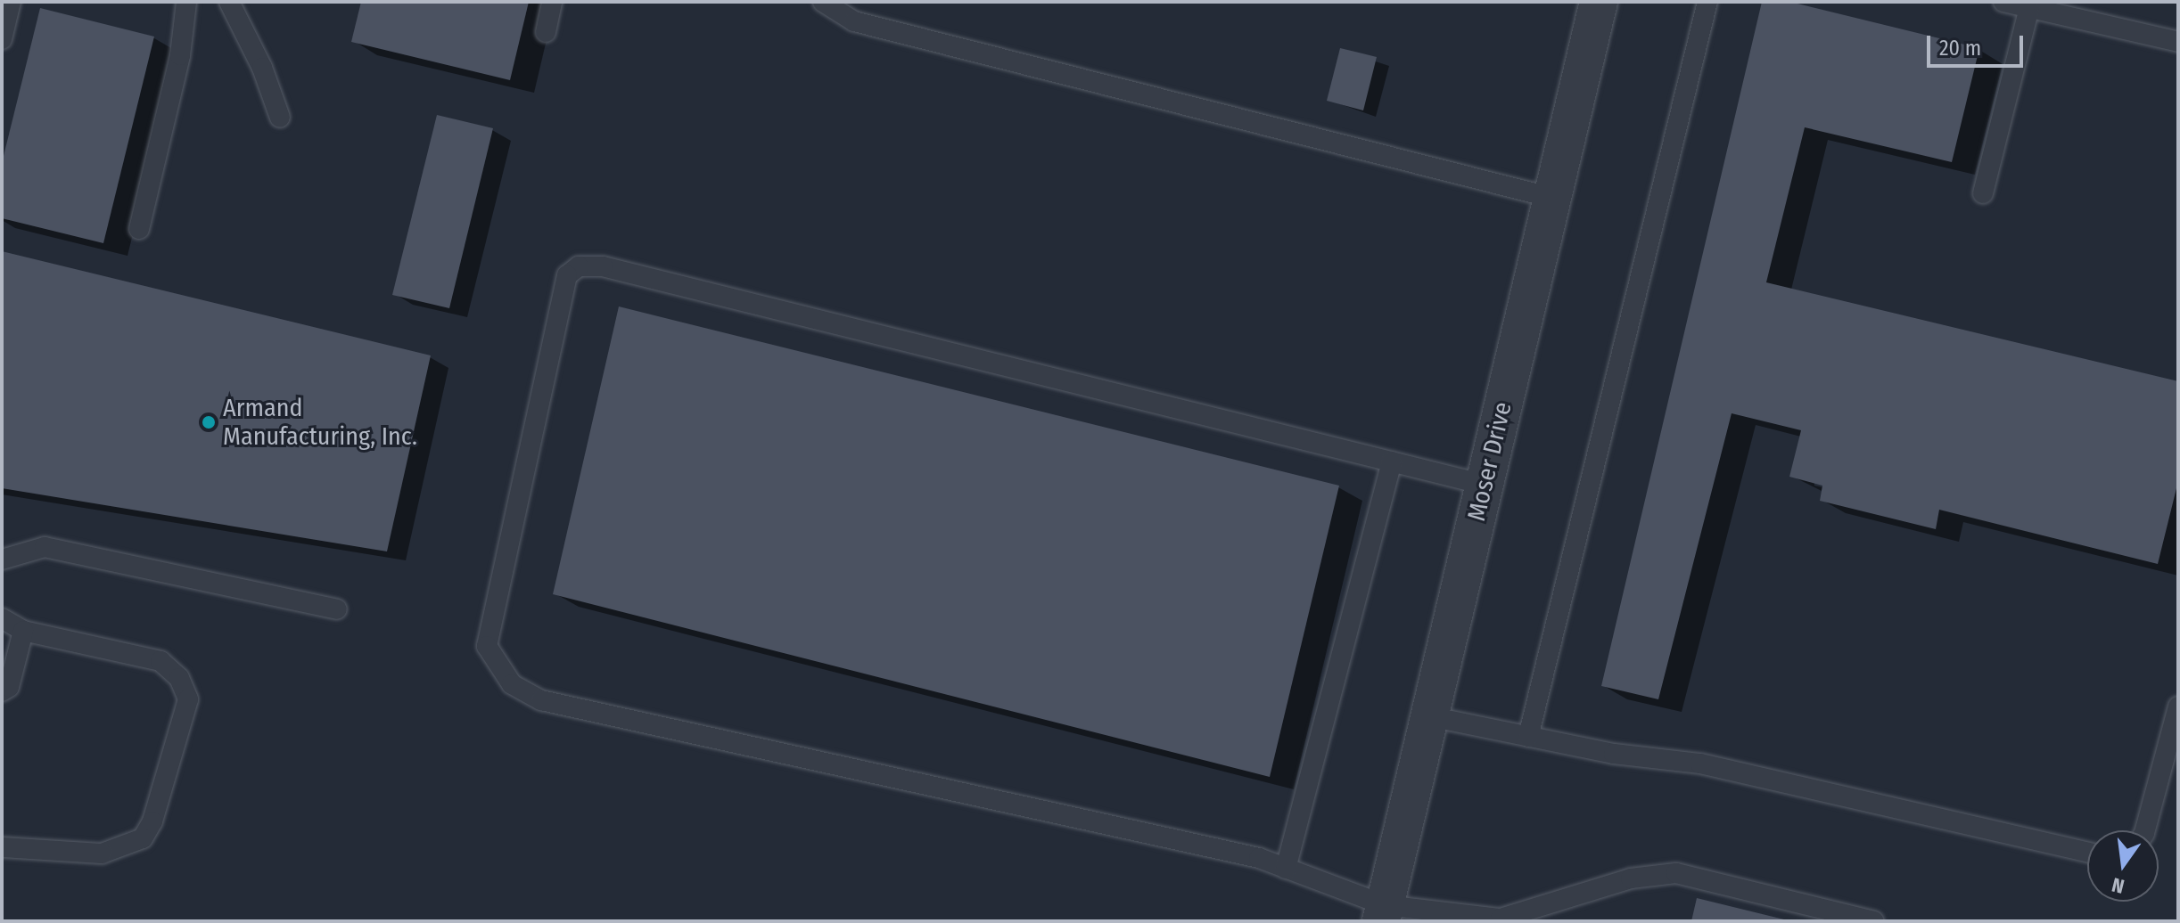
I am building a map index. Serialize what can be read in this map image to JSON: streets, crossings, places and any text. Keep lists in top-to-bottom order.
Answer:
{
  "streets": {
    "street": ["Moser Drive"]
  },
  "places": ["Armand Manufacturing, Inc."],
  "scale_bar": "20 m",
  "north": "bottom"
}
